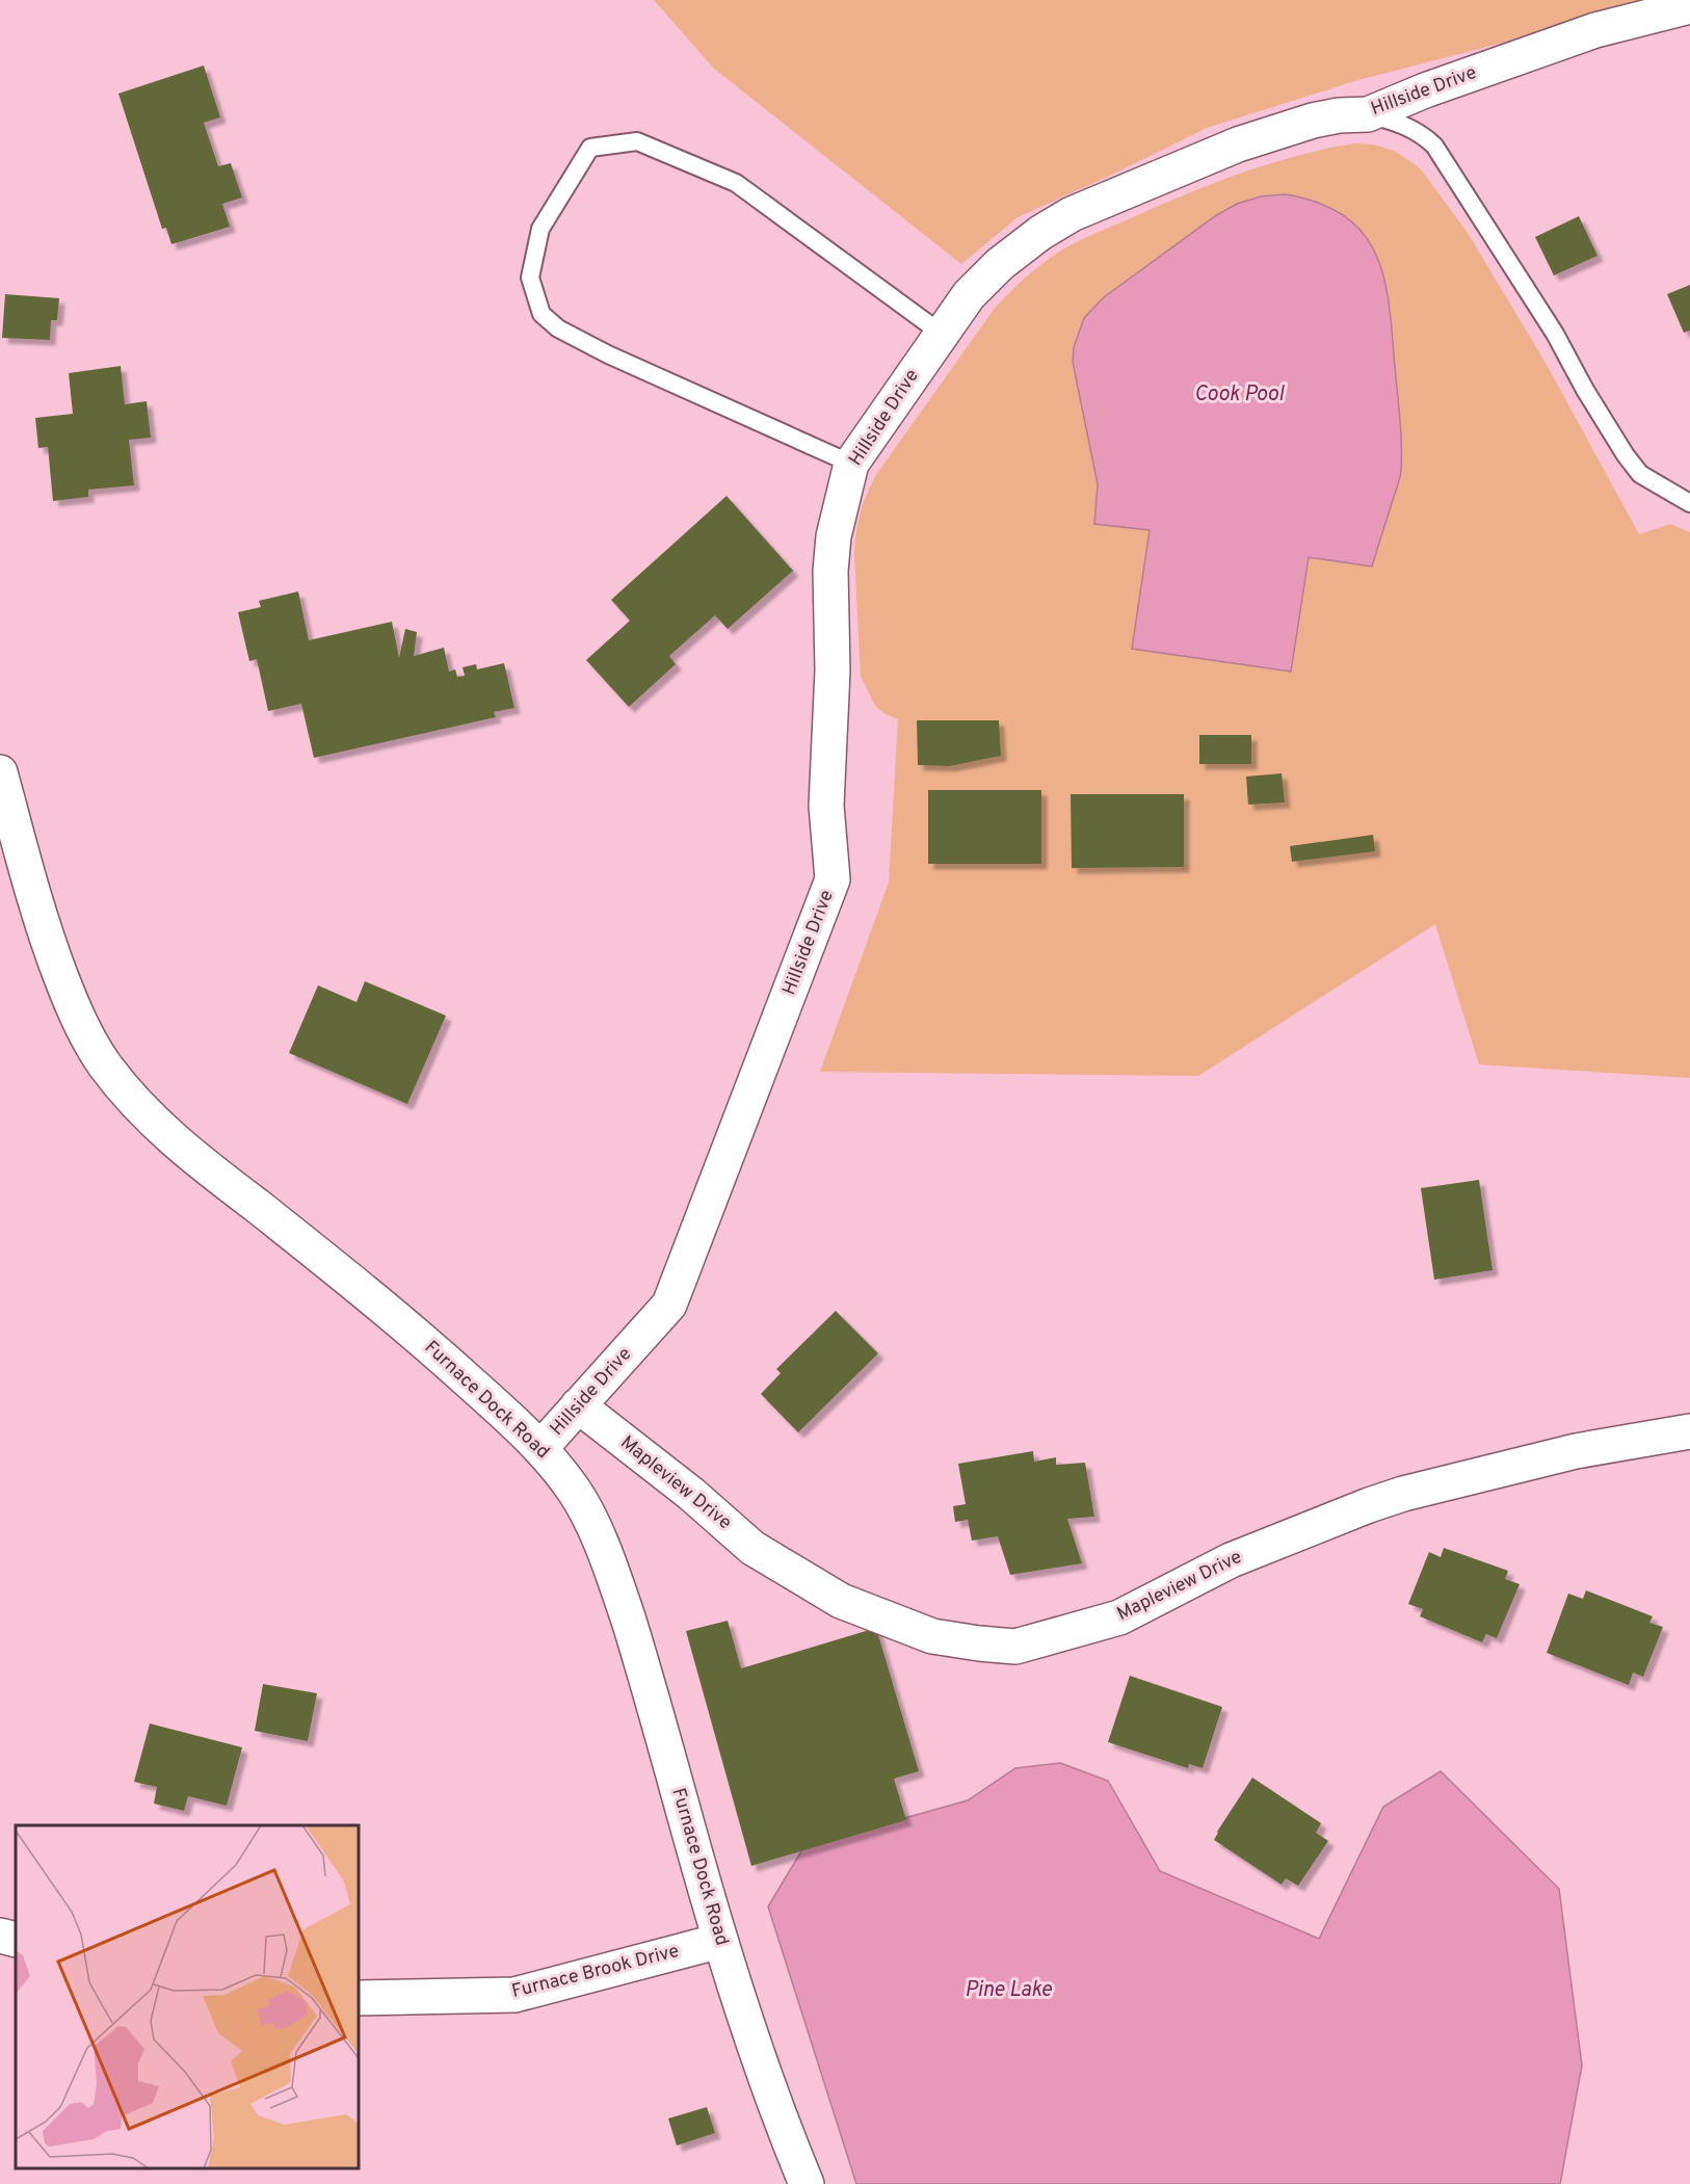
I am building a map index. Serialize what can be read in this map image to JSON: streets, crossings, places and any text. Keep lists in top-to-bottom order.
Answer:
{
  "streets": {
    "street": [
      "Hillside Drive",
      "Furnace Dock Road",
      "Mapleview Drive",
      "Furnace Brook Drive"
    ]
  },
  "crossings": [
    ["Hillside Drive", "Furnace Dock Road"],
    ["Hillside Drive", "Mapleview Drive"],
    ["Furnace Dock Road", "Furnace Brook Drive"]
  ],
  "water": ["Cook Pool", "Pine Lake"]
}
